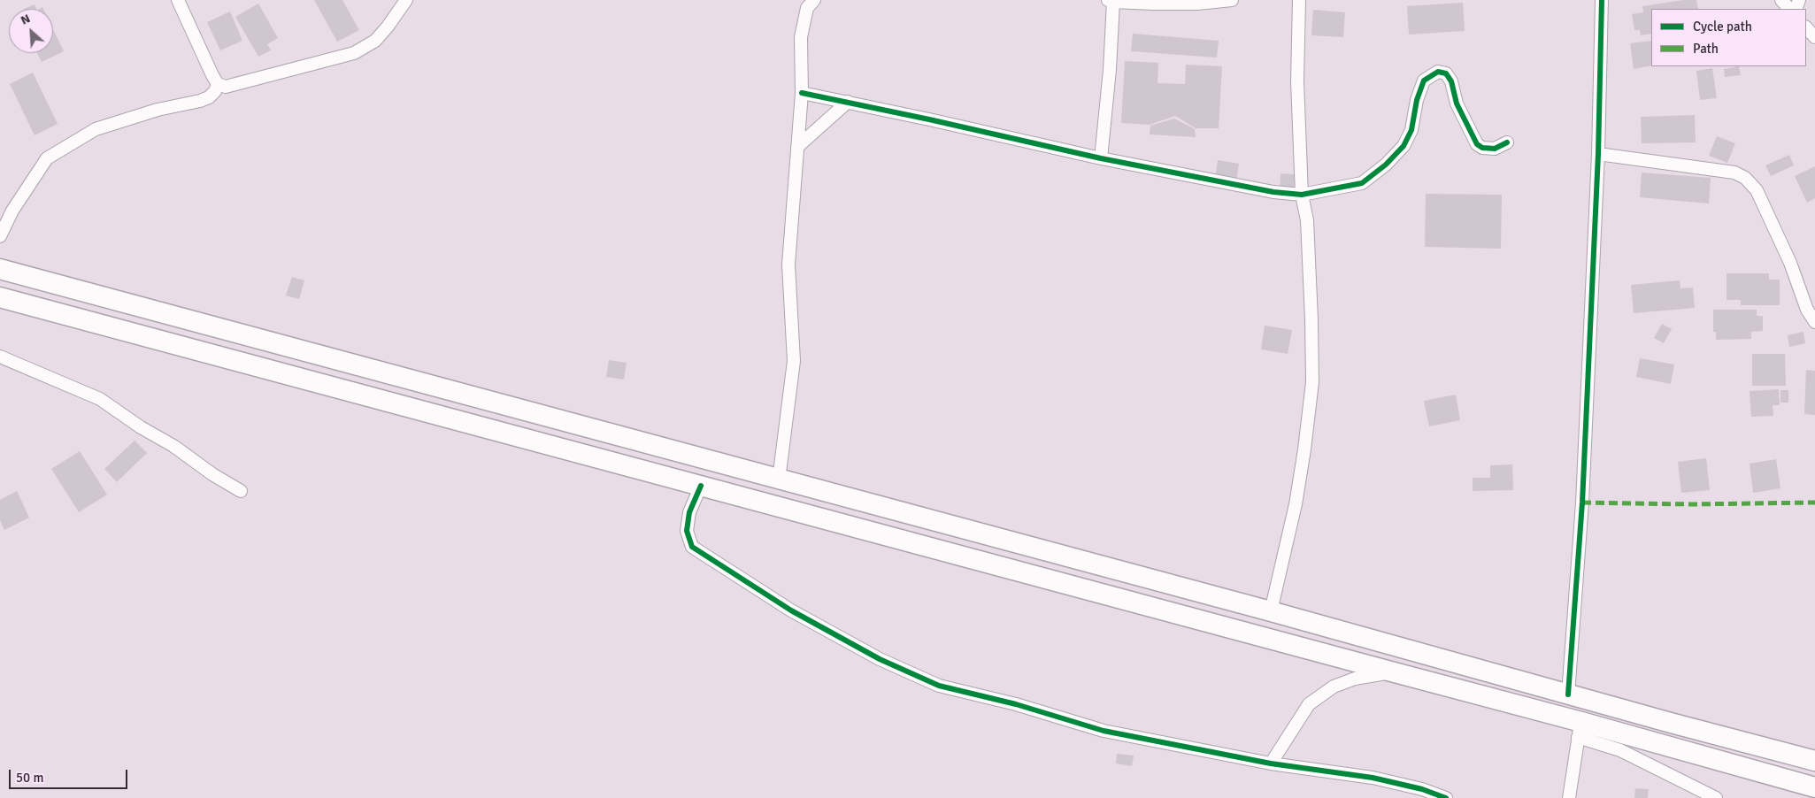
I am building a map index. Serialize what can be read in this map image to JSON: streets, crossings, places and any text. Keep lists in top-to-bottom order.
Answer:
{
  "legend": ["Cycle path", "Path"],
  "scale_bar": "50 m",
  "north": "top left"
}
